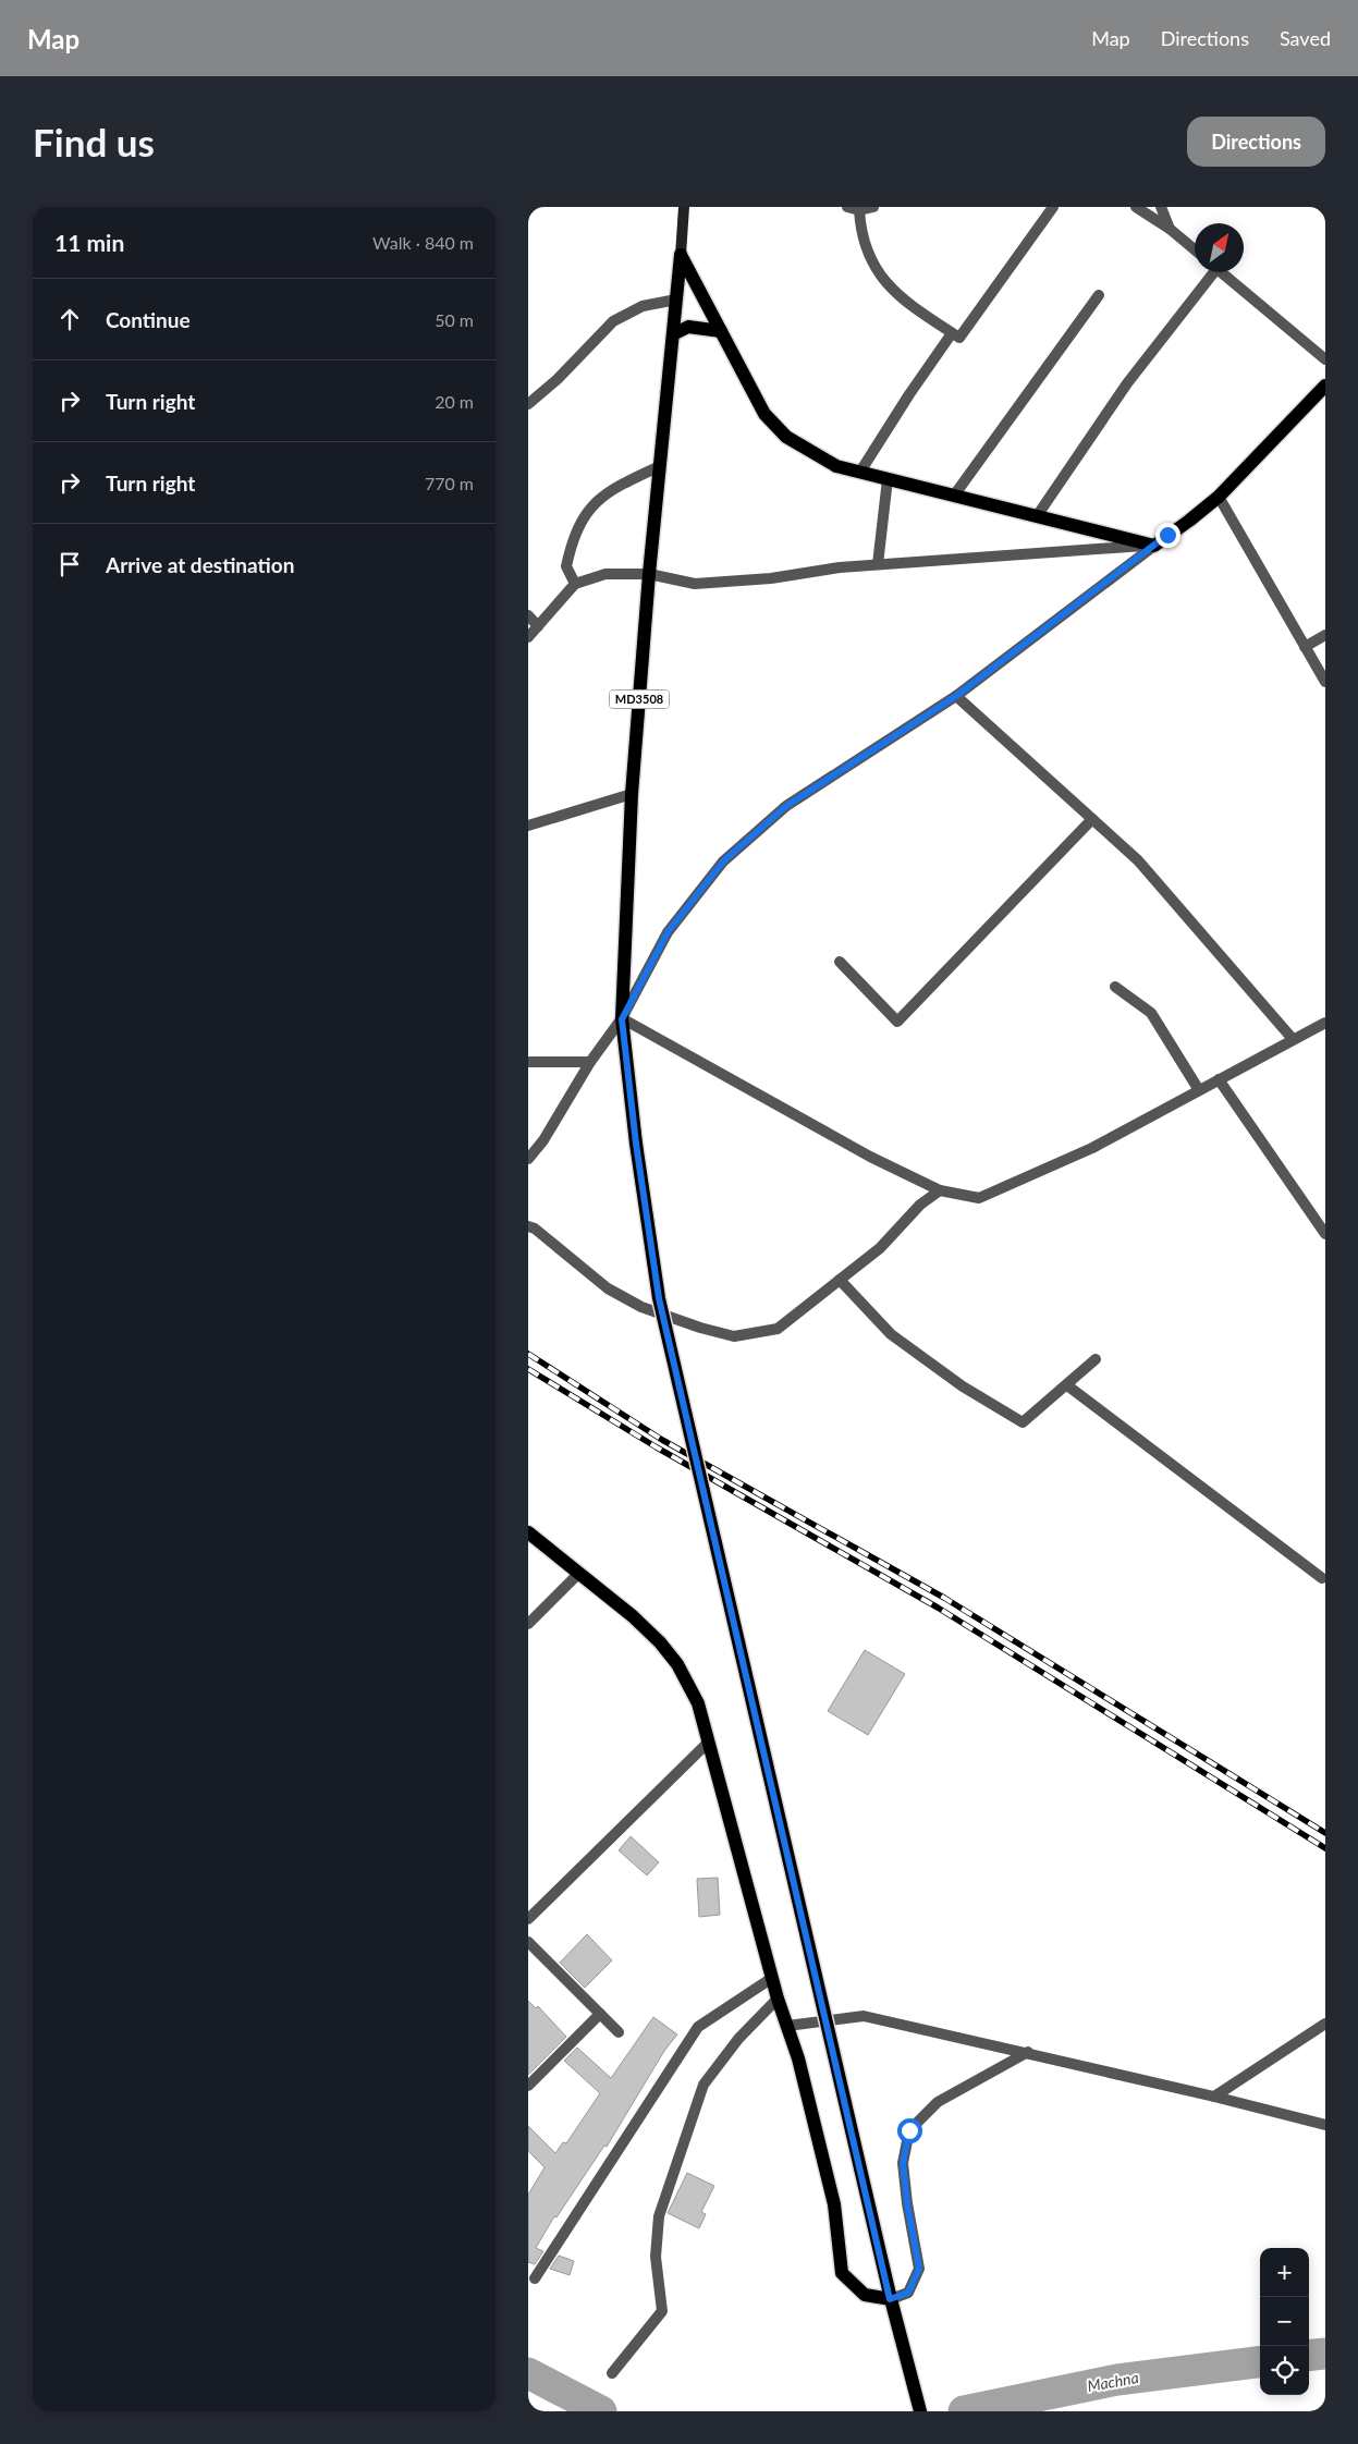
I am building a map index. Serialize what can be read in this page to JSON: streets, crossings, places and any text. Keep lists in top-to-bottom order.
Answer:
{
  "streets": {
    "main road": ["MD3508"]
  },
  "water": ["Machna"],
  "north": "top right",
  "page": {
    "header": "Map",
    "nav": ["Map", "Directions", "Saved"],
    "buttons": "Directions",
    "title": "Find us",
    "heading": ["11 min", "Walk · 840 m"],
    "list": [
      ["Continue", "50 m"],
      ["Turn right", "20 m"],
      ["Turn right", "770 m"],
      "Arrive at destination"
    ],
    "map_buttons": ["+", "−"]
  }
}
